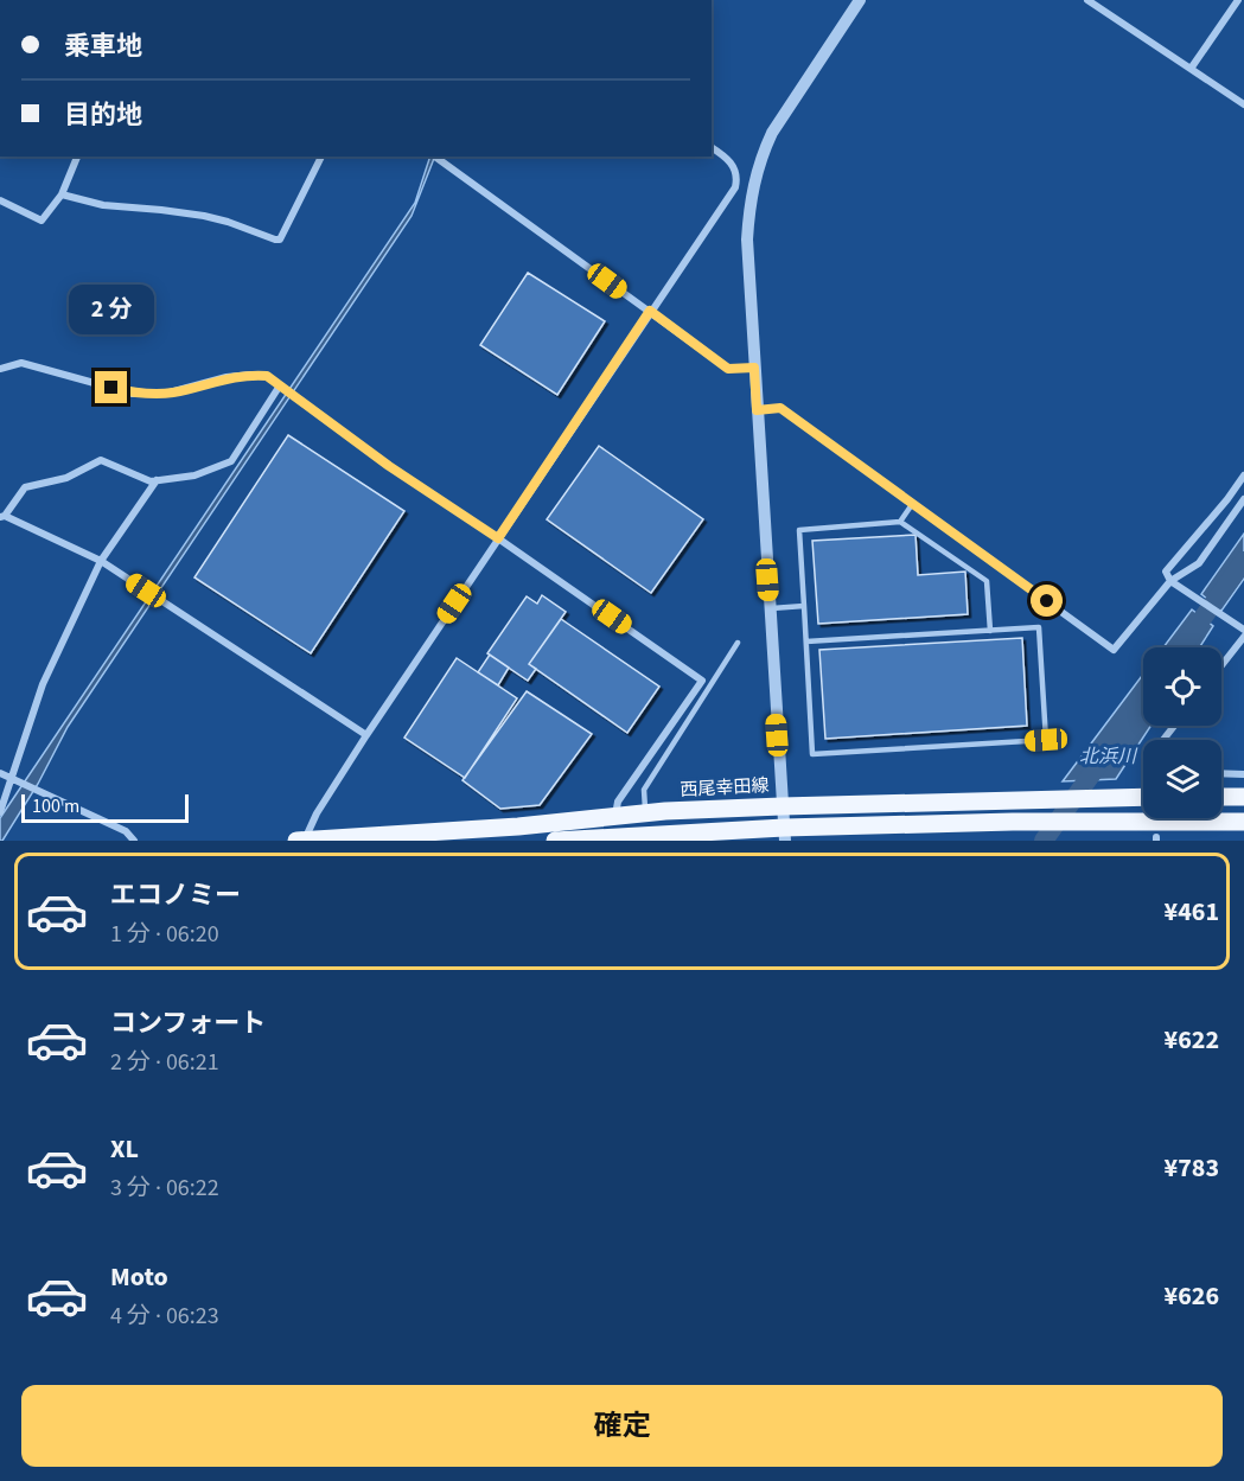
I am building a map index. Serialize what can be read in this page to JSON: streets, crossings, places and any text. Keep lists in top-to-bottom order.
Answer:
{
  "streets": {
    "main road": ["西尾幸田線"]
  },
  "water": ["北浜川"],
  "scale_bar": "100 m",
  "page": {
    "banner": ["乗車地", "目的地"],
    "bubble": "2 分",
    "scale": "100 m",
    "list": [
      {
        "name": "エコノミー",
        "note": "1 分 · 06:20",
        "value": "¥461"
      },
      {
        "name": "コンフォート",
        "note": "2 分 · 06:21",
        "value": "¥622"
      },
      {
        "name": "XL",
        "note": "3 分 · 06:22",
        "value": "¥783"
      },
      {
        "name": "Moto",
        "note": "4 分 · 06:23",
        "value": "¥626"
      }
    ],
    "buttons": "確定"
  }
}
